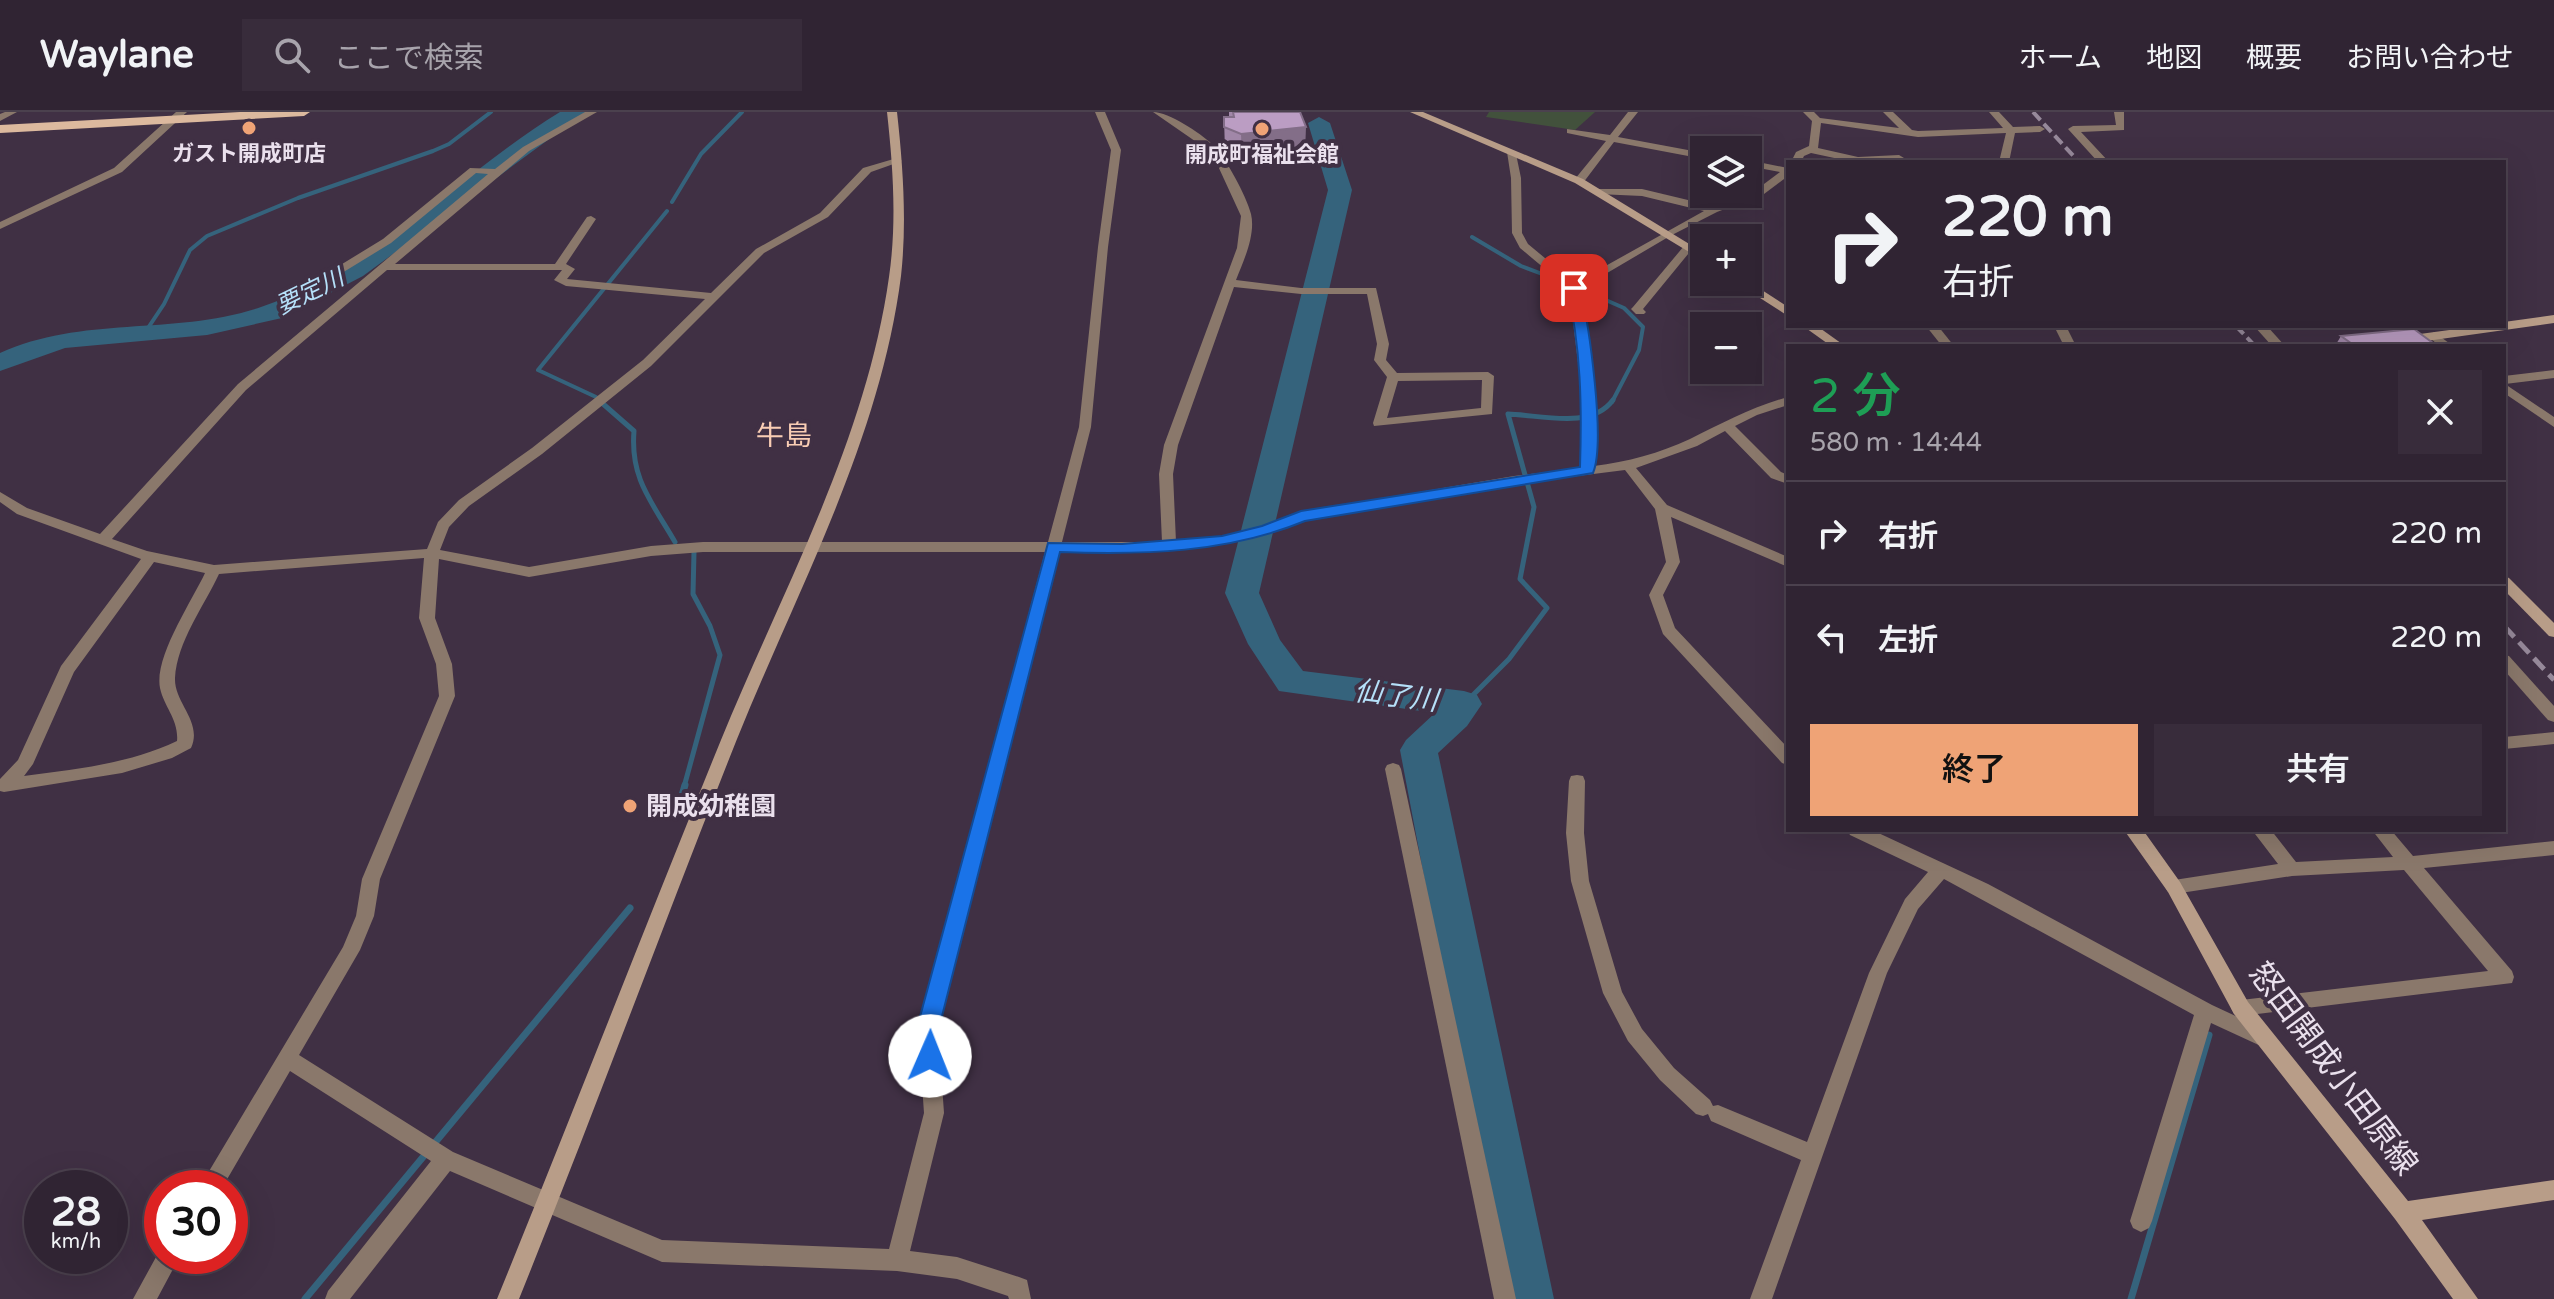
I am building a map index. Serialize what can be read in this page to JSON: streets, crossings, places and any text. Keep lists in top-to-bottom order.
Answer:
{
  "streets": {
    "street": ["怒田開成小田原線"]
  },
  "districts": ["牛島"],
  "water": ["要定川", "仙了川"],
  "places": ["ガスト開成町店", "開成町福祉会館", "開成幼稚園"],
  "page": {
    "header": "Waylane",
    "search": "ここで検索",
    "nav": [
      "ホーム",
      "地図",
      "概要",
      "お問い合わせ"
    ],
    "map_buttons": ["+", "−"],
    "turn": ["220 m", "右折"],
    "heading": ["2 分", "580 m · 14:44"],
    "list": [
      {
        "name": "右折",
        "value": "220 m"
      },
      {
        "name": "左折",
        "value": "220 m"
      }
    ],
    "buttons": ["終了", "共有"],
    "speed": "28 km/h",
    "limit": "30"
  }
}
